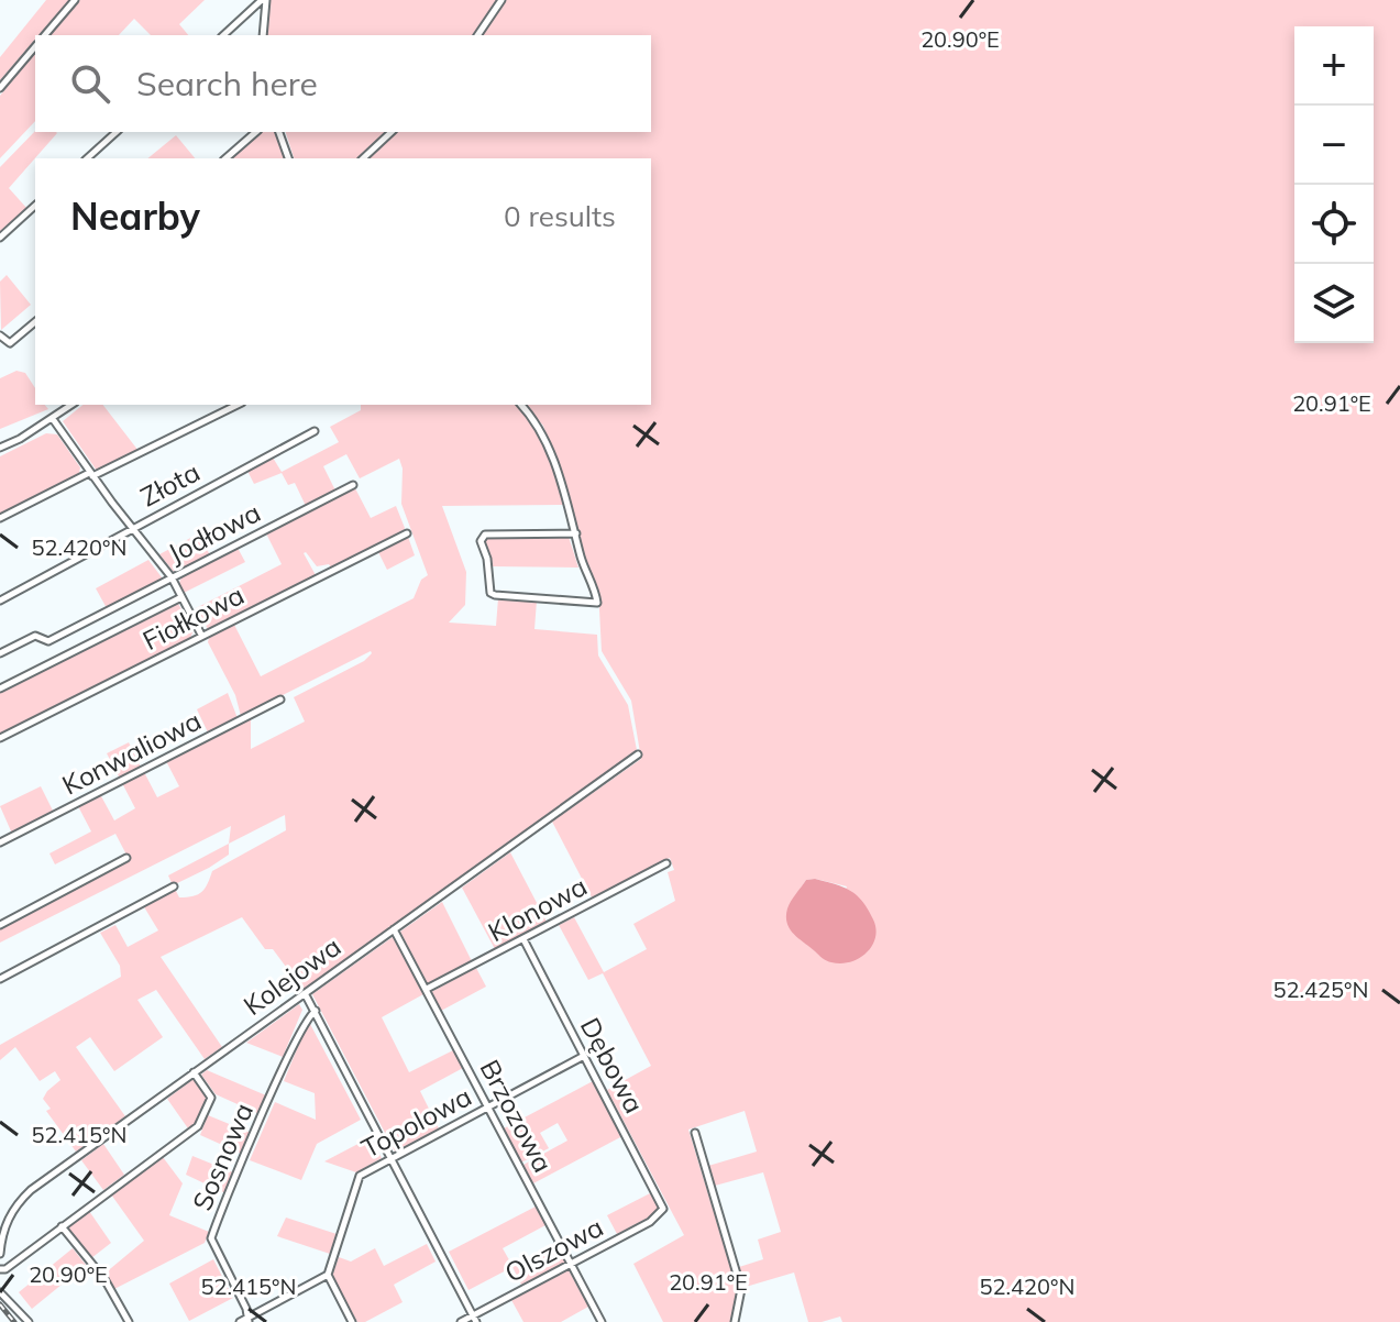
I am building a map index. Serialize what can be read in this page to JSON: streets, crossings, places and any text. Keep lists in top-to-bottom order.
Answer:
{
  "streets": {
    "street": [
      "Złota",
      "Jodłowa",
      "Fiołkowa",
      "Konwaliowa",
      "Klonowa",
      "Kolejowa",
      "Dębowa",
      "Brzozowa",
      "Topolowa",
      "Sosnowa",
      "Olszowa"
    ]
  },
  "crossings": [
    ["Klonowa", "Dębowa"],
    ["Klonowa", "Brzozowa"],
    ["Kolejowa", "Brzozowa"],
    ["Dębowa", "Topolowa"],
    ["Dębowa", "Olszowa"],
    ["Brzozowa", "Topolowa"],
    ["Brzozowa", "Olszowa"]
  ],
  "page": {
    "map_buttons": ["+", "−"],
    "search": "Search here",
    "heading": ["Nearby", "0 results"]
  },
  "coordinates": [
    "20.90°E",
    "20.91°E",
    "52.420°N",
    "52.425°N",
    "52.415°N"
  ]
}
